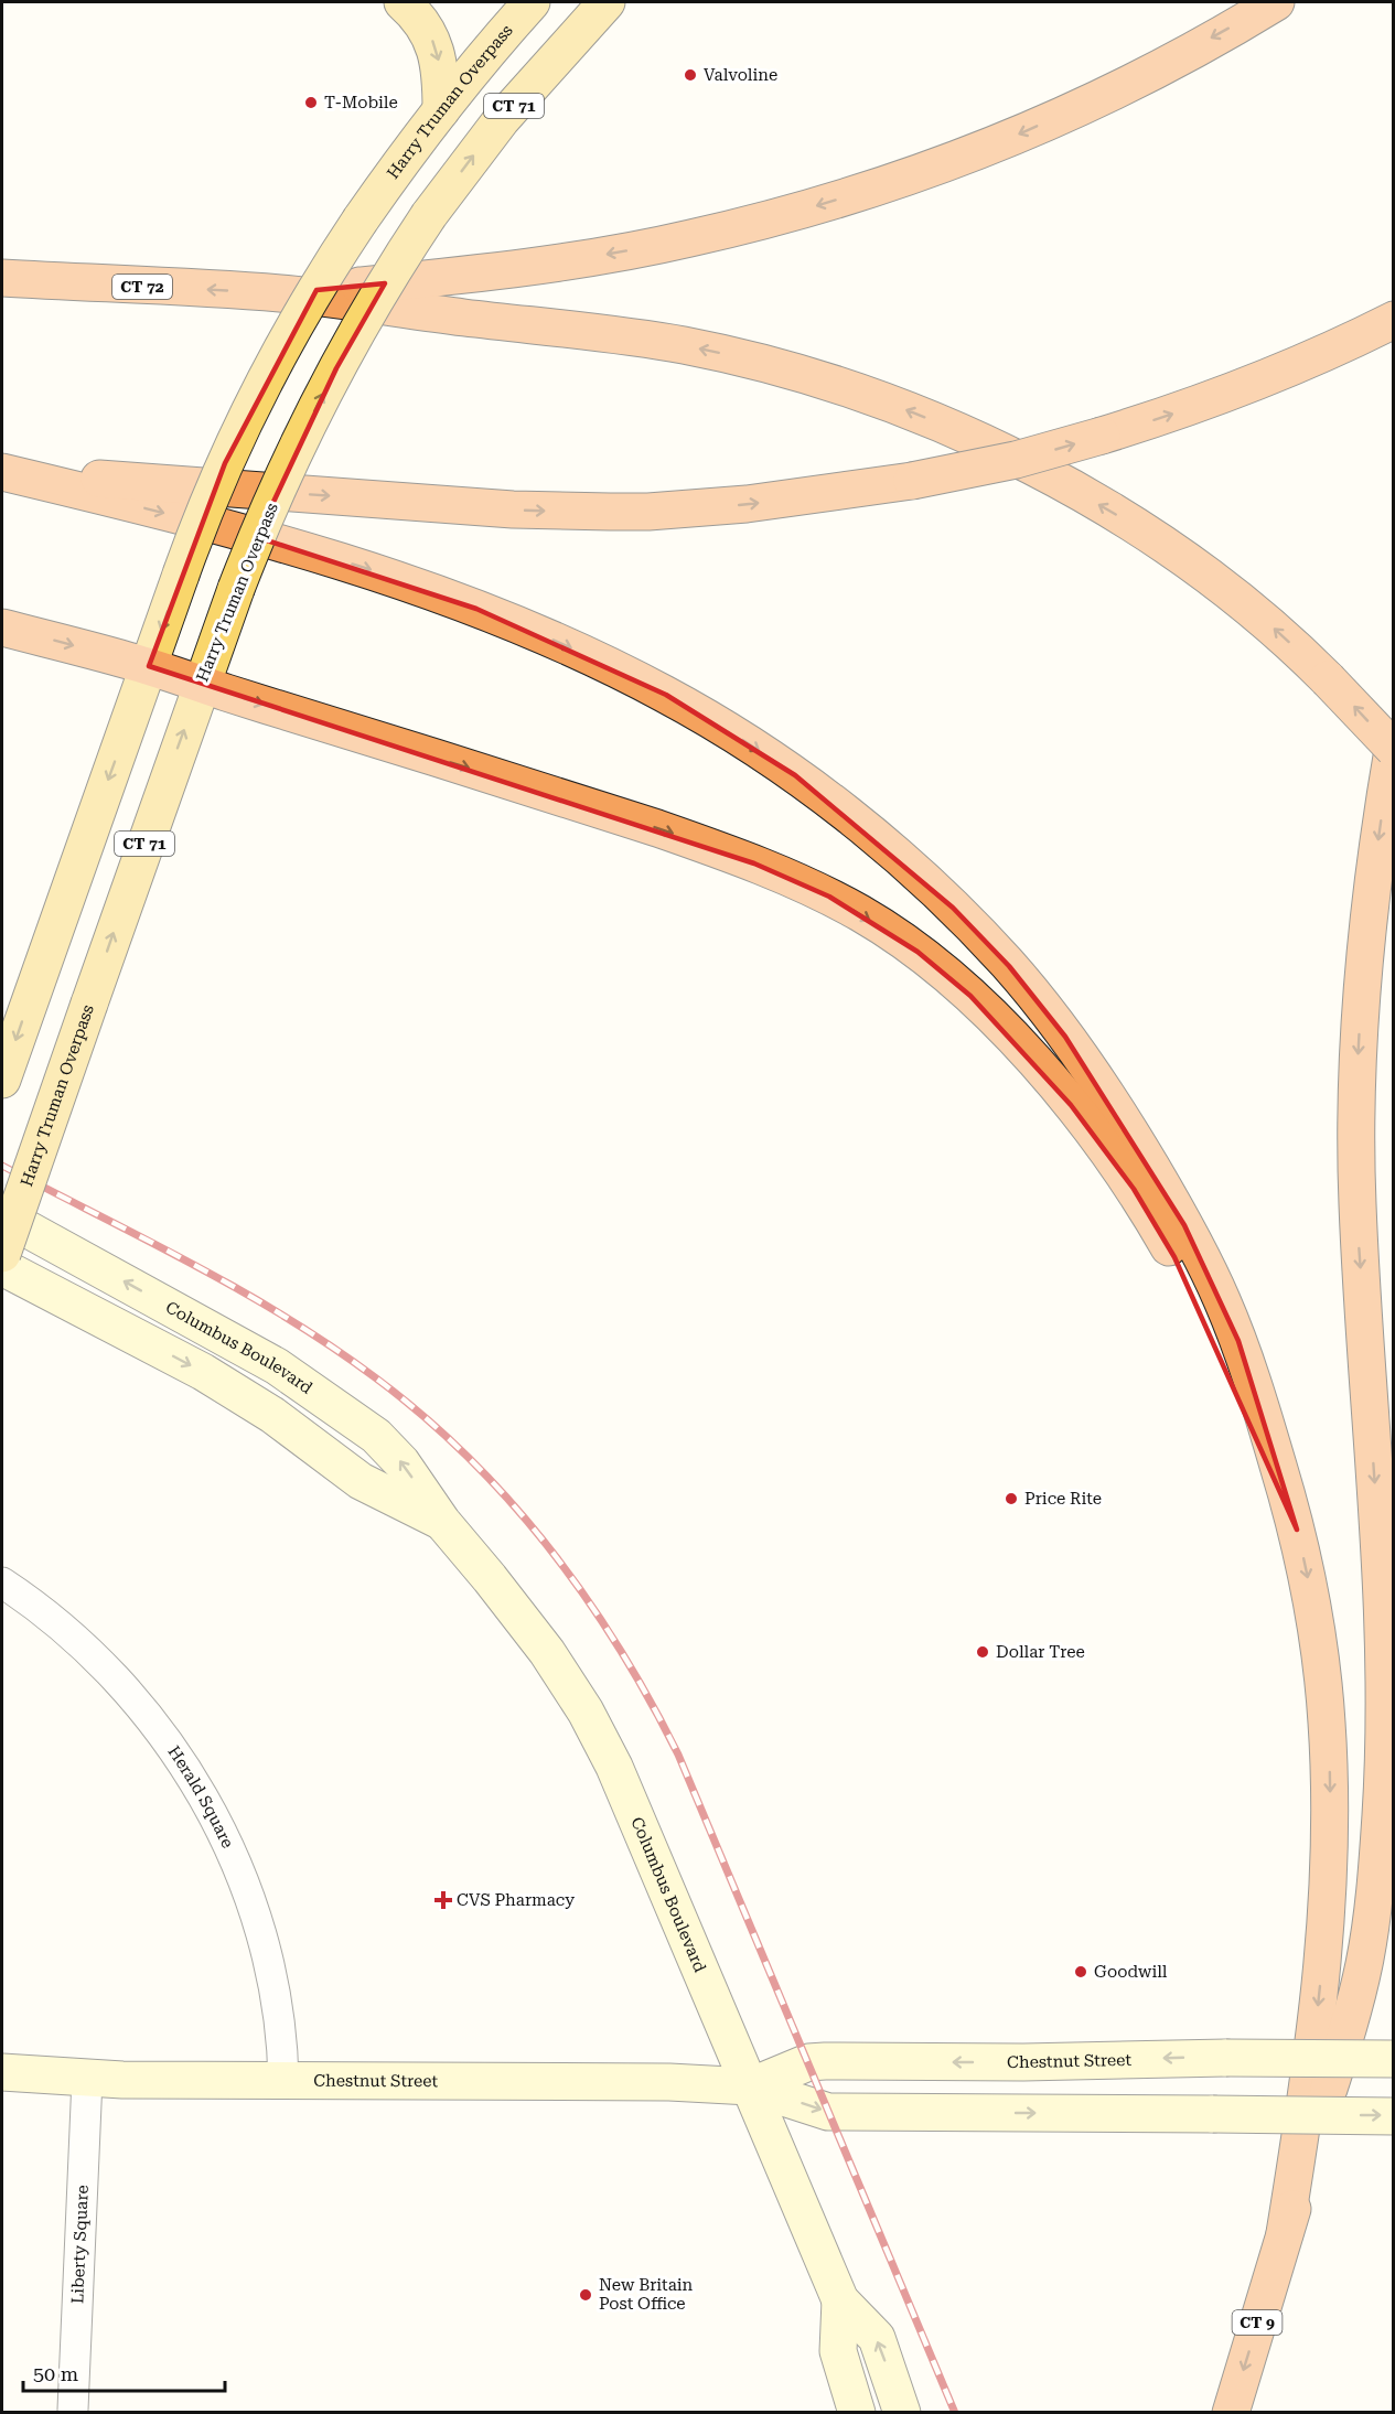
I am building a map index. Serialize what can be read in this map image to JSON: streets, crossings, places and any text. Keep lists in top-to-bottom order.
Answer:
{
  "streets": {
    "highway": ["CT 72", "CT 9"],
    "main road": ["Harry Truman Overpass", "CT 71"],
    "street": [
      "Columbus Boulevard",
      "Herald Square",
      "Chestnut Street",
      "Liberty Square"
    ]
  },
  "crossings": [
    ["Columbus Boulevard", "Chestnut Street"],
    ["Herald Square", "Chestnut Street"],
    ["Chestnut Street", "Liberty Square"]
  ],
  "places": {
    "other": [
      "Valvoline",
      "T-Mobile",
      "Price Rite",
      "Dollar Tree",
      "Goodwill",
      "New Britain Post Office"
    ],
    "health": ["CVS Pharmacy"]
  },
  "scale_bar": "50 m"
}
